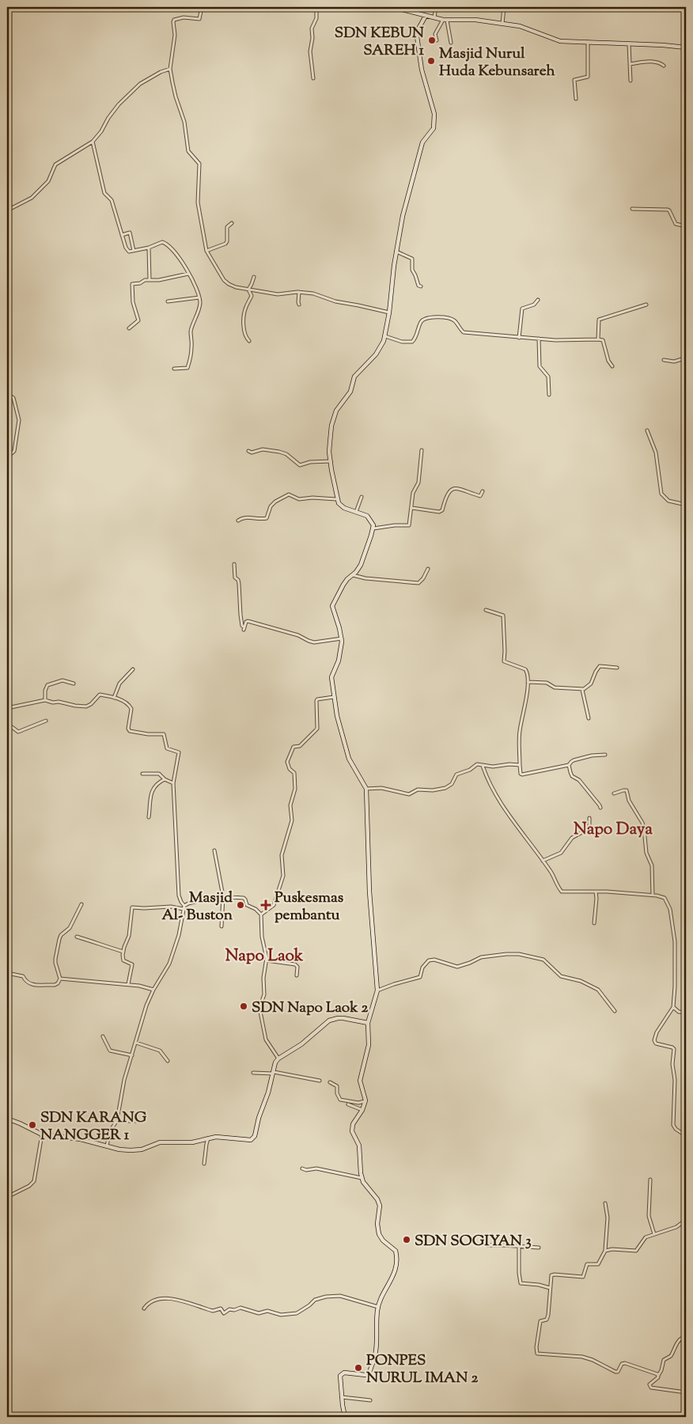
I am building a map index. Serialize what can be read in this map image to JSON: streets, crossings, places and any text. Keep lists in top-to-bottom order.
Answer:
{
  "districts": ["Napo Daya", "Napo Laok"],
  "places": {
    "other": [
      "SDN KEBUN SAREH 1",
      "Masjid Nurul Huda Kebunsareh",
      "Masjid Al- Buston",
      "SDN Napo Laok 2",
      "SDN KARANG NANGGER 1",
      "SDN SOGIYAN 3",
      "PONPES NURUL IMAN 2"
    ],
    "health": ["Puskesmas pembantu"]
  }
}
